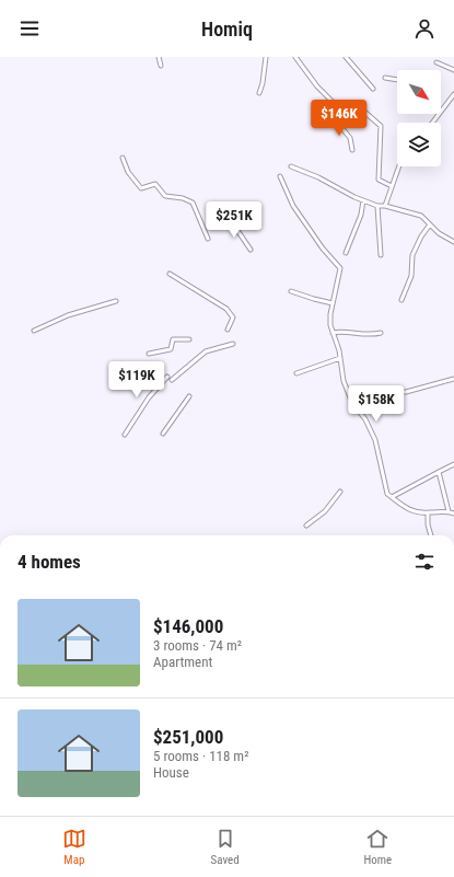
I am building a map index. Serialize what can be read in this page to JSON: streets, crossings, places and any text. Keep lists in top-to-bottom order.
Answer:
{
  "north": "bottom right",
  "page": {
    "header": "Homiq",
    "price": [
      "$146K",
      "$251K",
      "$119K",
      "$158K"
    ],
    "heading": "4 homes",
    "list": [
      {
        "name": "$146,000",
        "note": "3 rooms · 74 m² · Apartment"
      },
      {
        "name": "$251,000",
        "note": "5 rooms · 118 m² · House"
      }
    ],
    "tabs": ["Map", "Saved", "Home"]
  }
}
